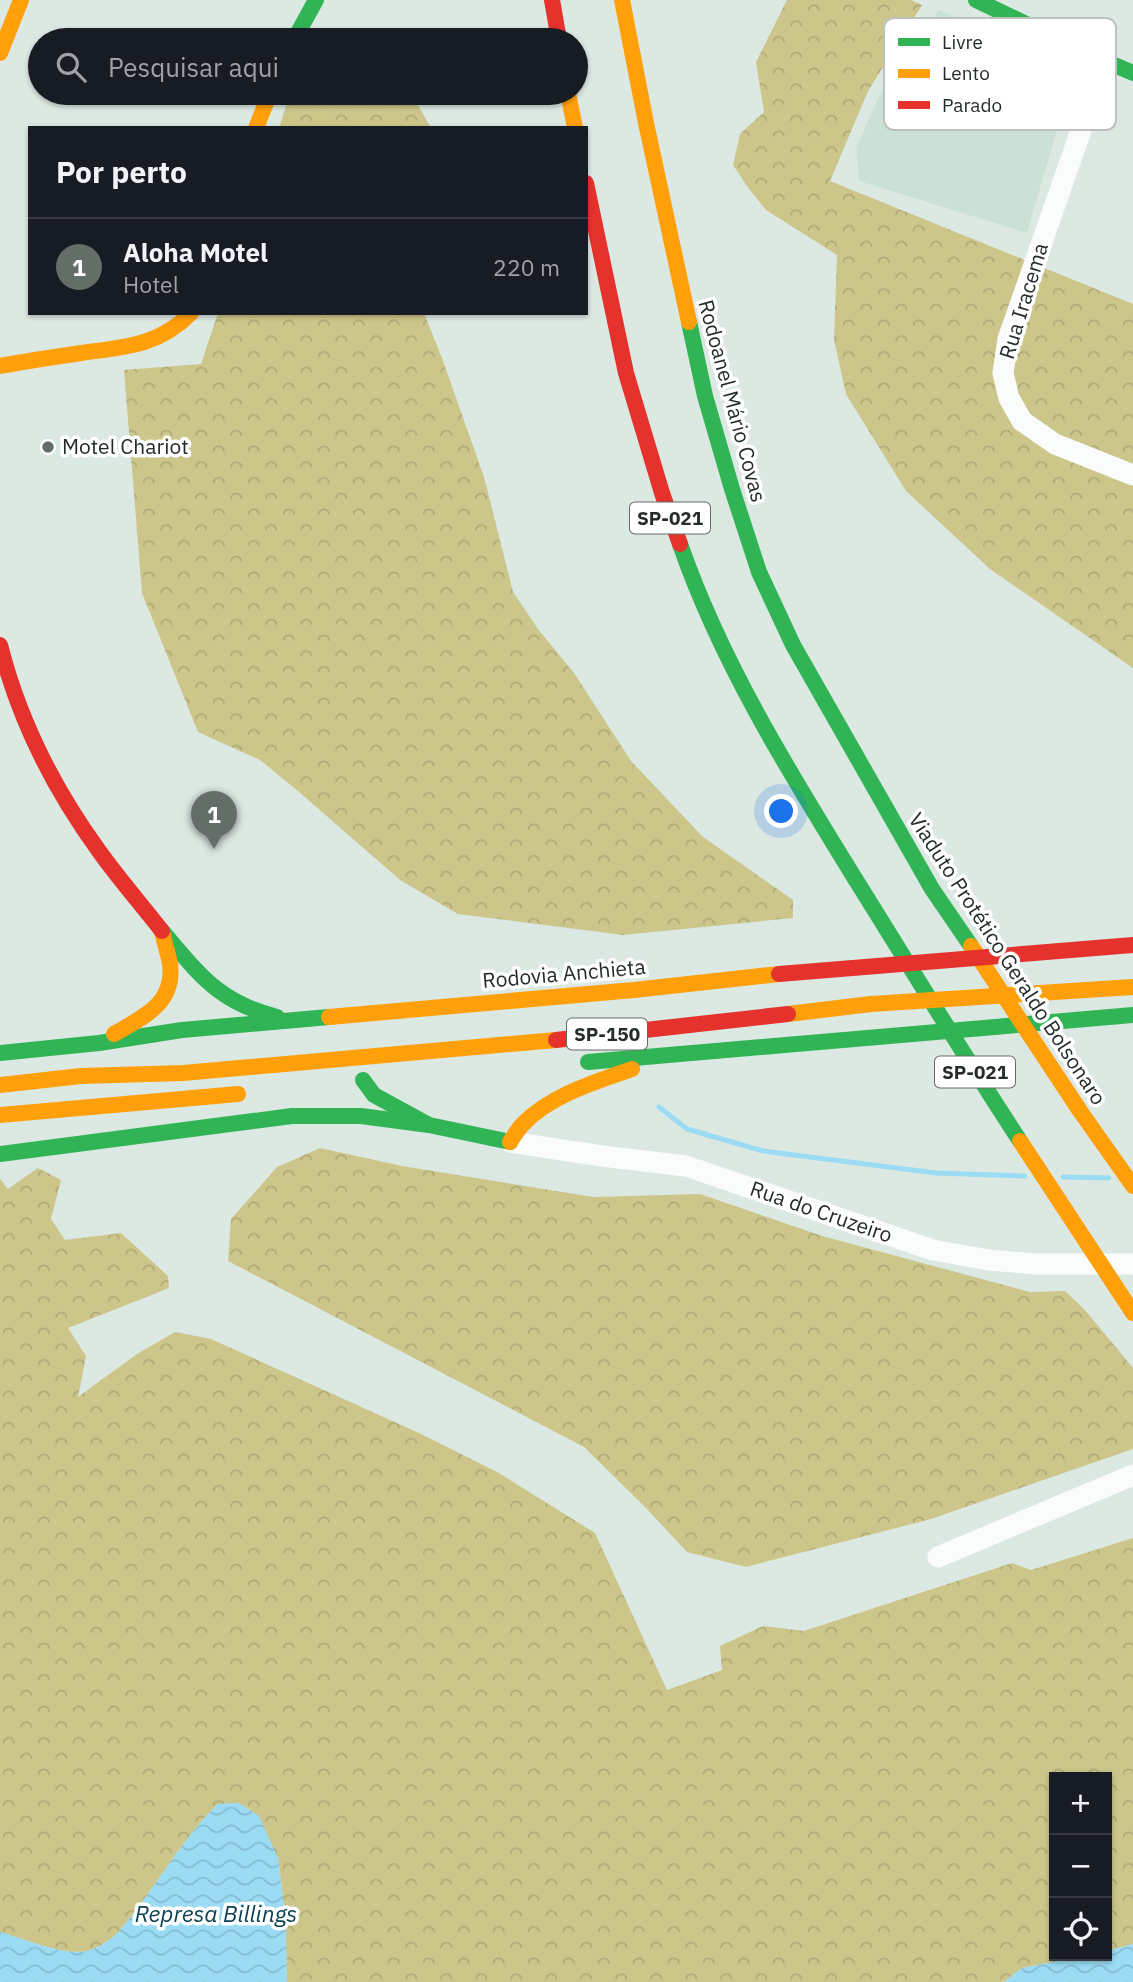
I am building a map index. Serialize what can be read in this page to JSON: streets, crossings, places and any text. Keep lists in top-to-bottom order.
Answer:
{
  "streets": {
    "main road": [
      "Rodoanel Mário Covas",
      "SP-021",
      "Viaduto Protético Geraldo Bolsonaro",
      "Rodovia Anchieta",
      "SP-150"
    ],
    "street": ["Rua Iracema", "Rua do Cruzeiro"]
  },
  "crossings": [
    ["Rodoanel Mário Covas", "Viaduto Protético Geraldo Bolsonaro"]
  ],
  "water": ["Represa Billings"],
  "places": ["Motel Chariot"],
  "legend": ["Livre", "Lento", "Parado"],
  "page": {
    "search": "Pesquisar aqui",
    "heading": "Por perto",
    "list": [
      {
        "mark": "1",
        "name": "Aloha Motel",
        "note": "Hotel",
        "value": "220 m"
      }
    ],
    "pins": "1",
    "map_buttons": ["+", "−"]
  }
}
